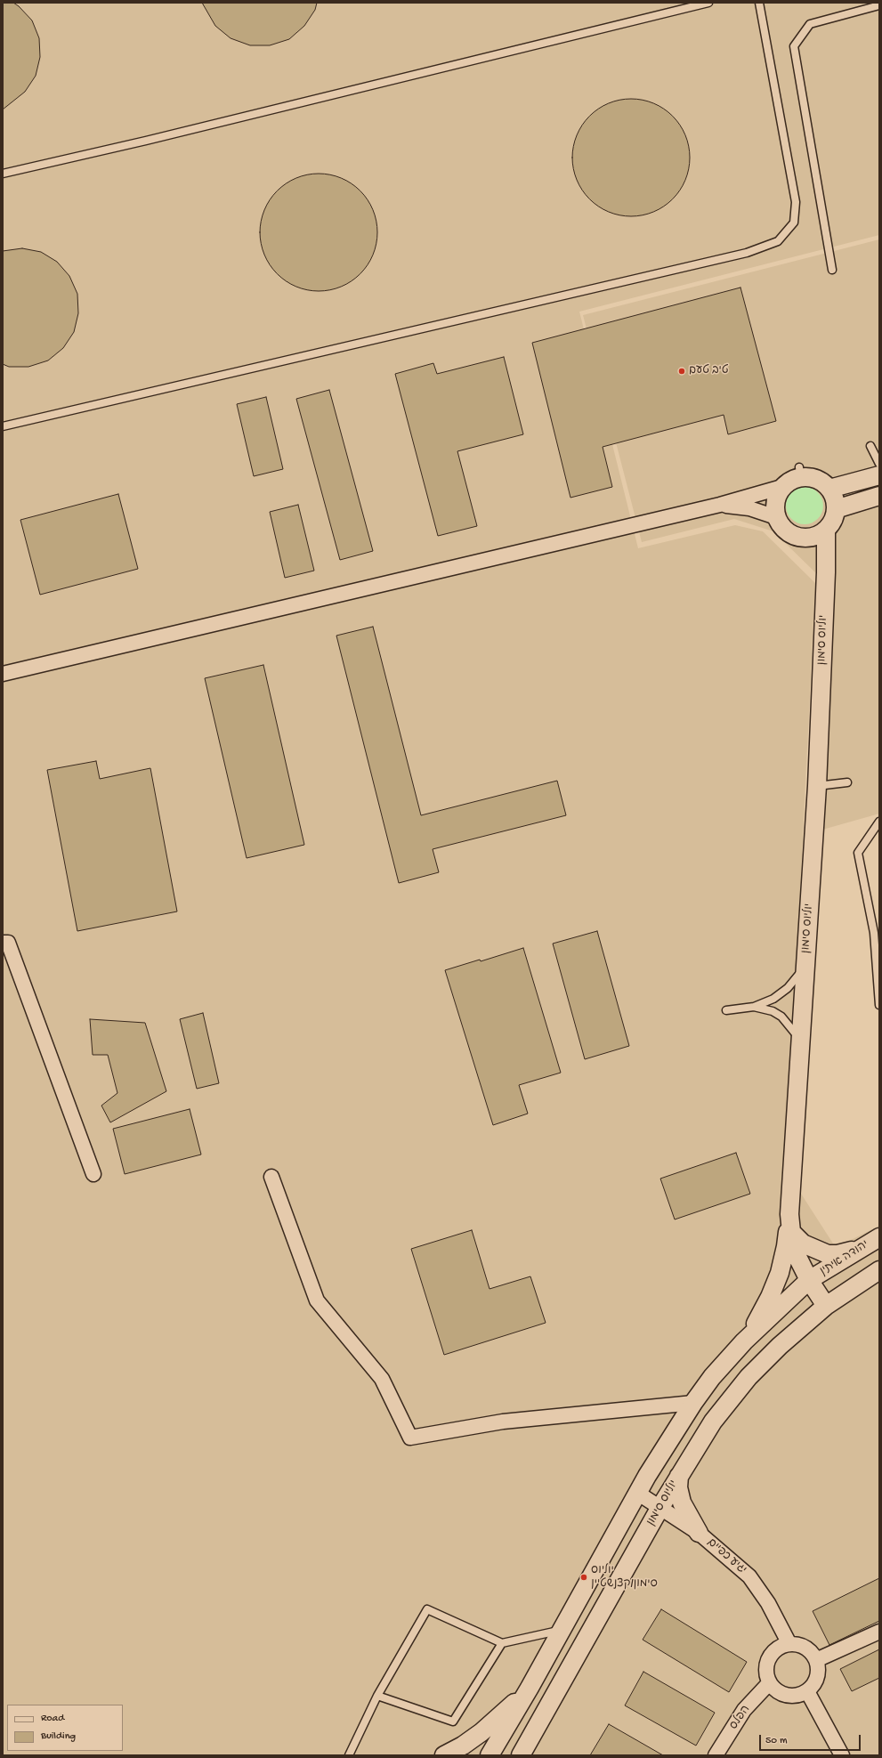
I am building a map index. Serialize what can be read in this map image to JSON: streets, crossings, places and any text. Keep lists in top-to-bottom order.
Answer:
{
  "streets": {
    "street": [
      "יוליוס סימון",
      "יהודה איתין",
      "יגיע כפיים",
      "הפלס"
    ]
  },
  "crossings": [
    ["יוליוס סימון", "יהודה איתין"],
    ["יוליוס סימון", "יגיע כפיים"],
    ["יגיע כפיים", "הפלס"]
  ],
  "places": ["טיב טעם", "יוליוס סימון/קצנשטיין"],
  "legend": ["Road", "Building"],
  "scale_bar": "50 m"
}
